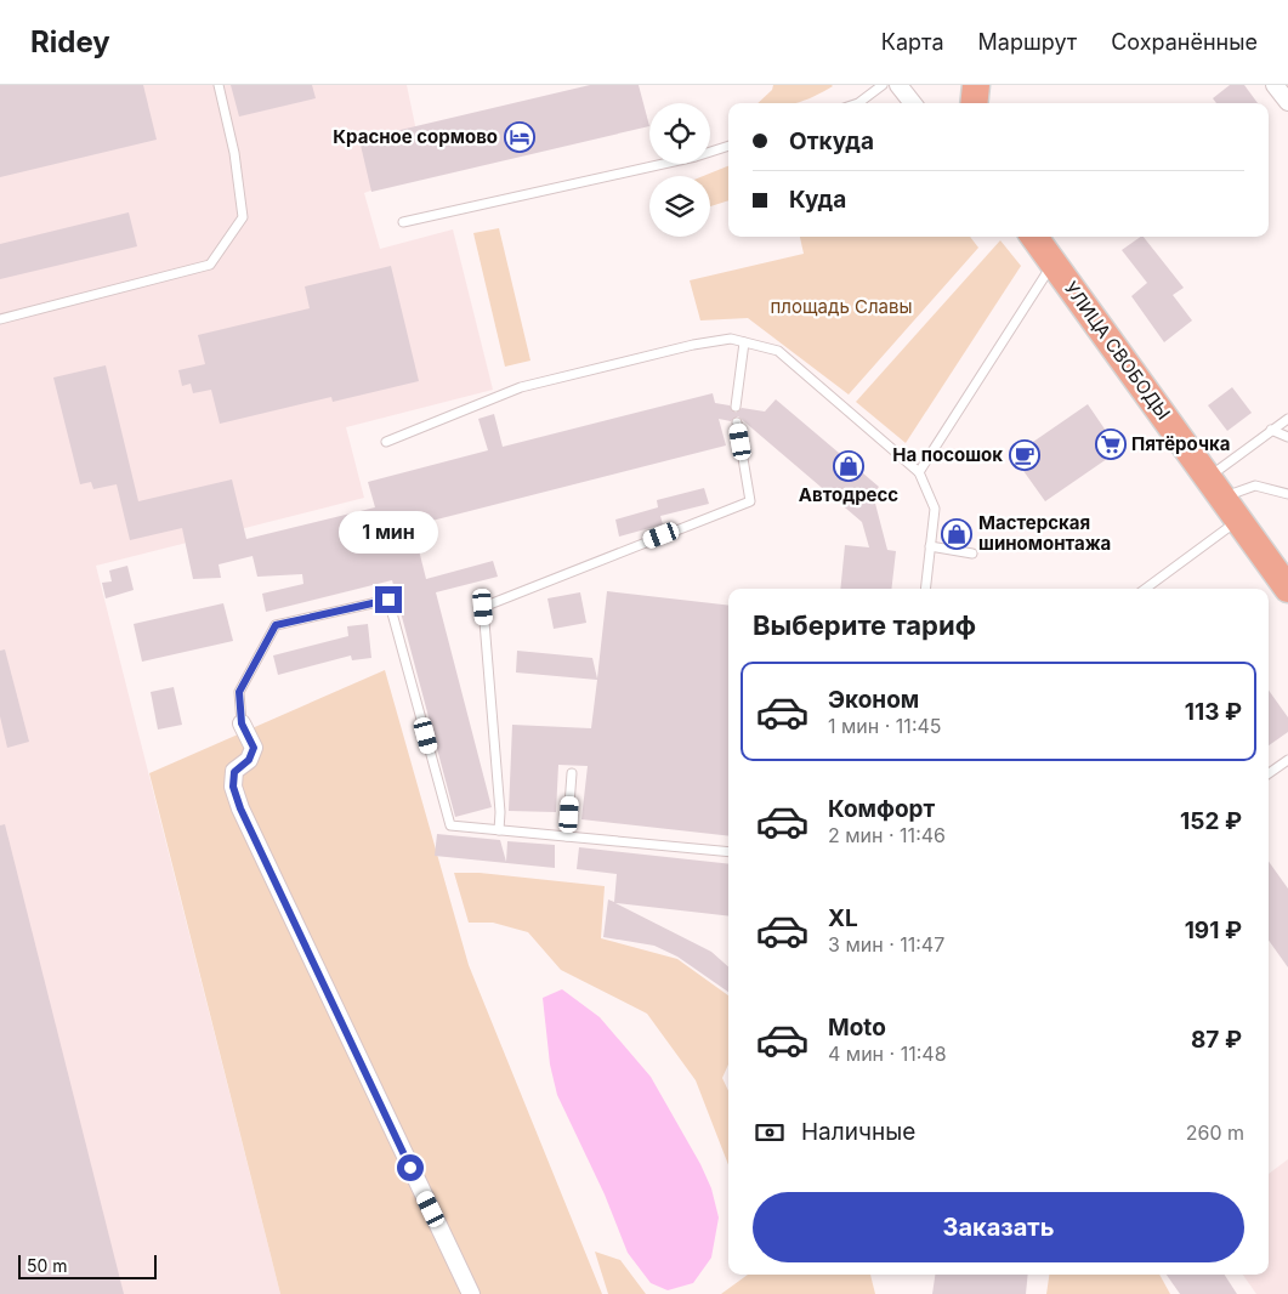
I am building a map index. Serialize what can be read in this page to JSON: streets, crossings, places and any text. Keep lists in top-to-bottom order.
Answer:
{
  "streets": {
    "main road": ["УЛИЦА СВОБОДЫ"]
  },
  "parks": ["площадь Славы"],
  "places": {
    "hotel": ["Красное сормово"],
    "supermarket": ["Пятёрочка"],
    "cafe": ["На посошок"],
    "shop": ["Автодресс", "Мастерская шиномонтажа"]
  },
  "scale_bar": "50 m",
  "page": {
    "header": "Ridey",
    "nav": ["Карта", "Маршрут", "Сохранённые"],
    "banner": ["Откуда", "Куда"],
    "bubble": "1 мин",
    "heading": "Выберите тариф",
    "list": [
      {
        "name": "Эконом",
        "note": "1 мин · 11:45",
        "value": "113 ₽"
      },
      {
        "name": "Комфорт",
        "note": "2 мин · 11:46",
        "value": "152 ₽"
      },
      {
        "name": "XL",
        "note": "3 мин · 11:47",
        "value": "191 ₽"
      },
      {
        "name": "Moto",
        "note": "4 мин · 11:48",
        "value": "87 ₽"
      }
    ],
    "pay": ["Наличные", "260 m"],
    "buttons": "Заказать",
    "scale": "50 m"
  }
}
